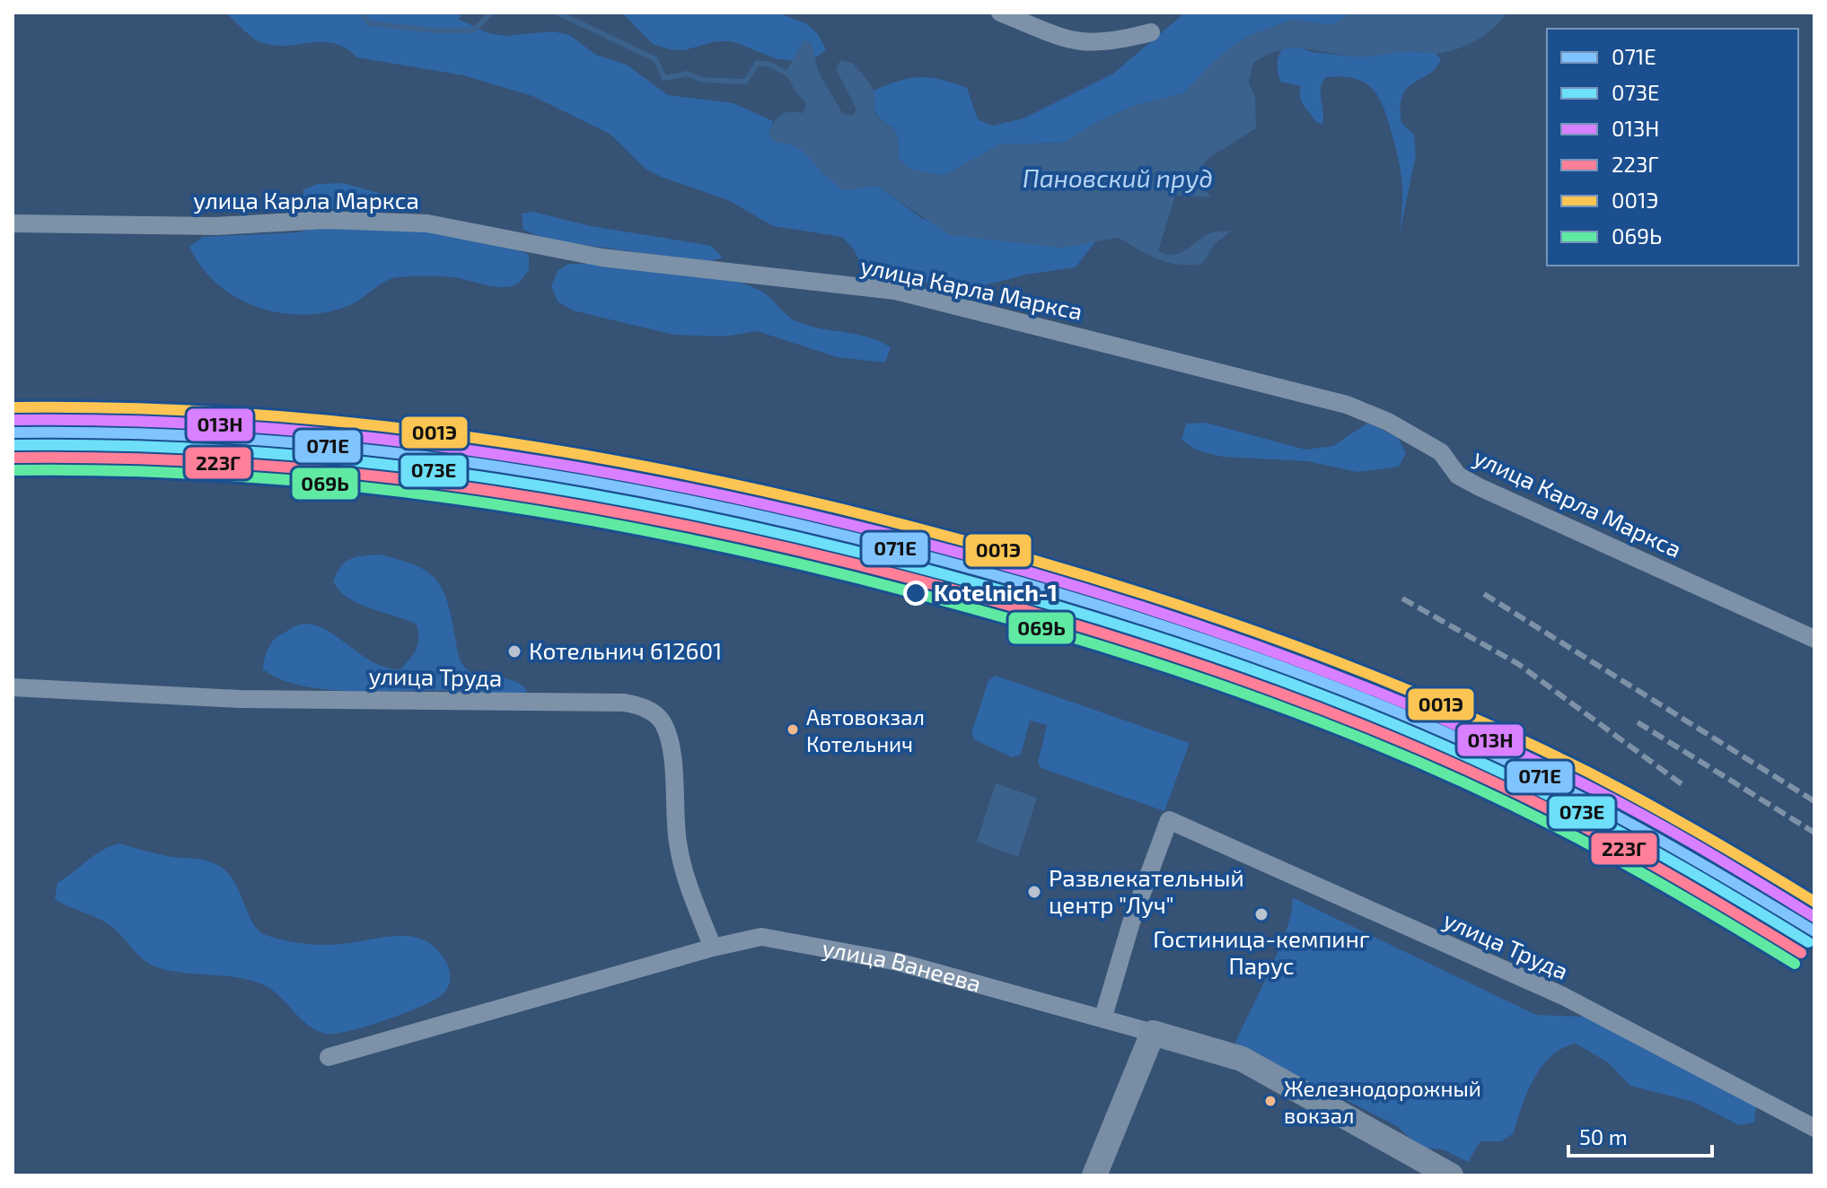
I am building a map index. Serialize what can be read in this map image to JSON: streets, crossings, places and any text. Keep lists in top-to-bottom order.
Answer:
{
  "streets": {
    "street": ["улица Карла Маркса", "улица Труда", "улица Ванеева"]
  },
  "crossings": [
    ["улица Труда", "улица Ванеева"]
  ],
  "water": ["Пановский пруд"],
  "places": [
    "Kotelnich-1",
    "Котельнич 612601",
    "Автовокзал Котельнич",
    "Развлекательный центр \"Луч\"",
    "Гостиница-кемпинг Парус",
    "Железнодорожный вокзал"
  ],
  "lines": [
    "transit line 001Э",
    "transit line 013Н",
    "transit line 071Е",
    "transit line 073Е",
    "transit line 223Г",
    "transit line 069Ь"
  ],
  "legend": [
    "071Е",
    "073Е",
    "013Н",
    "223Г",
    "001Э",
    "069Ь"
  ],
  "scale_bar": "50 m"
}
